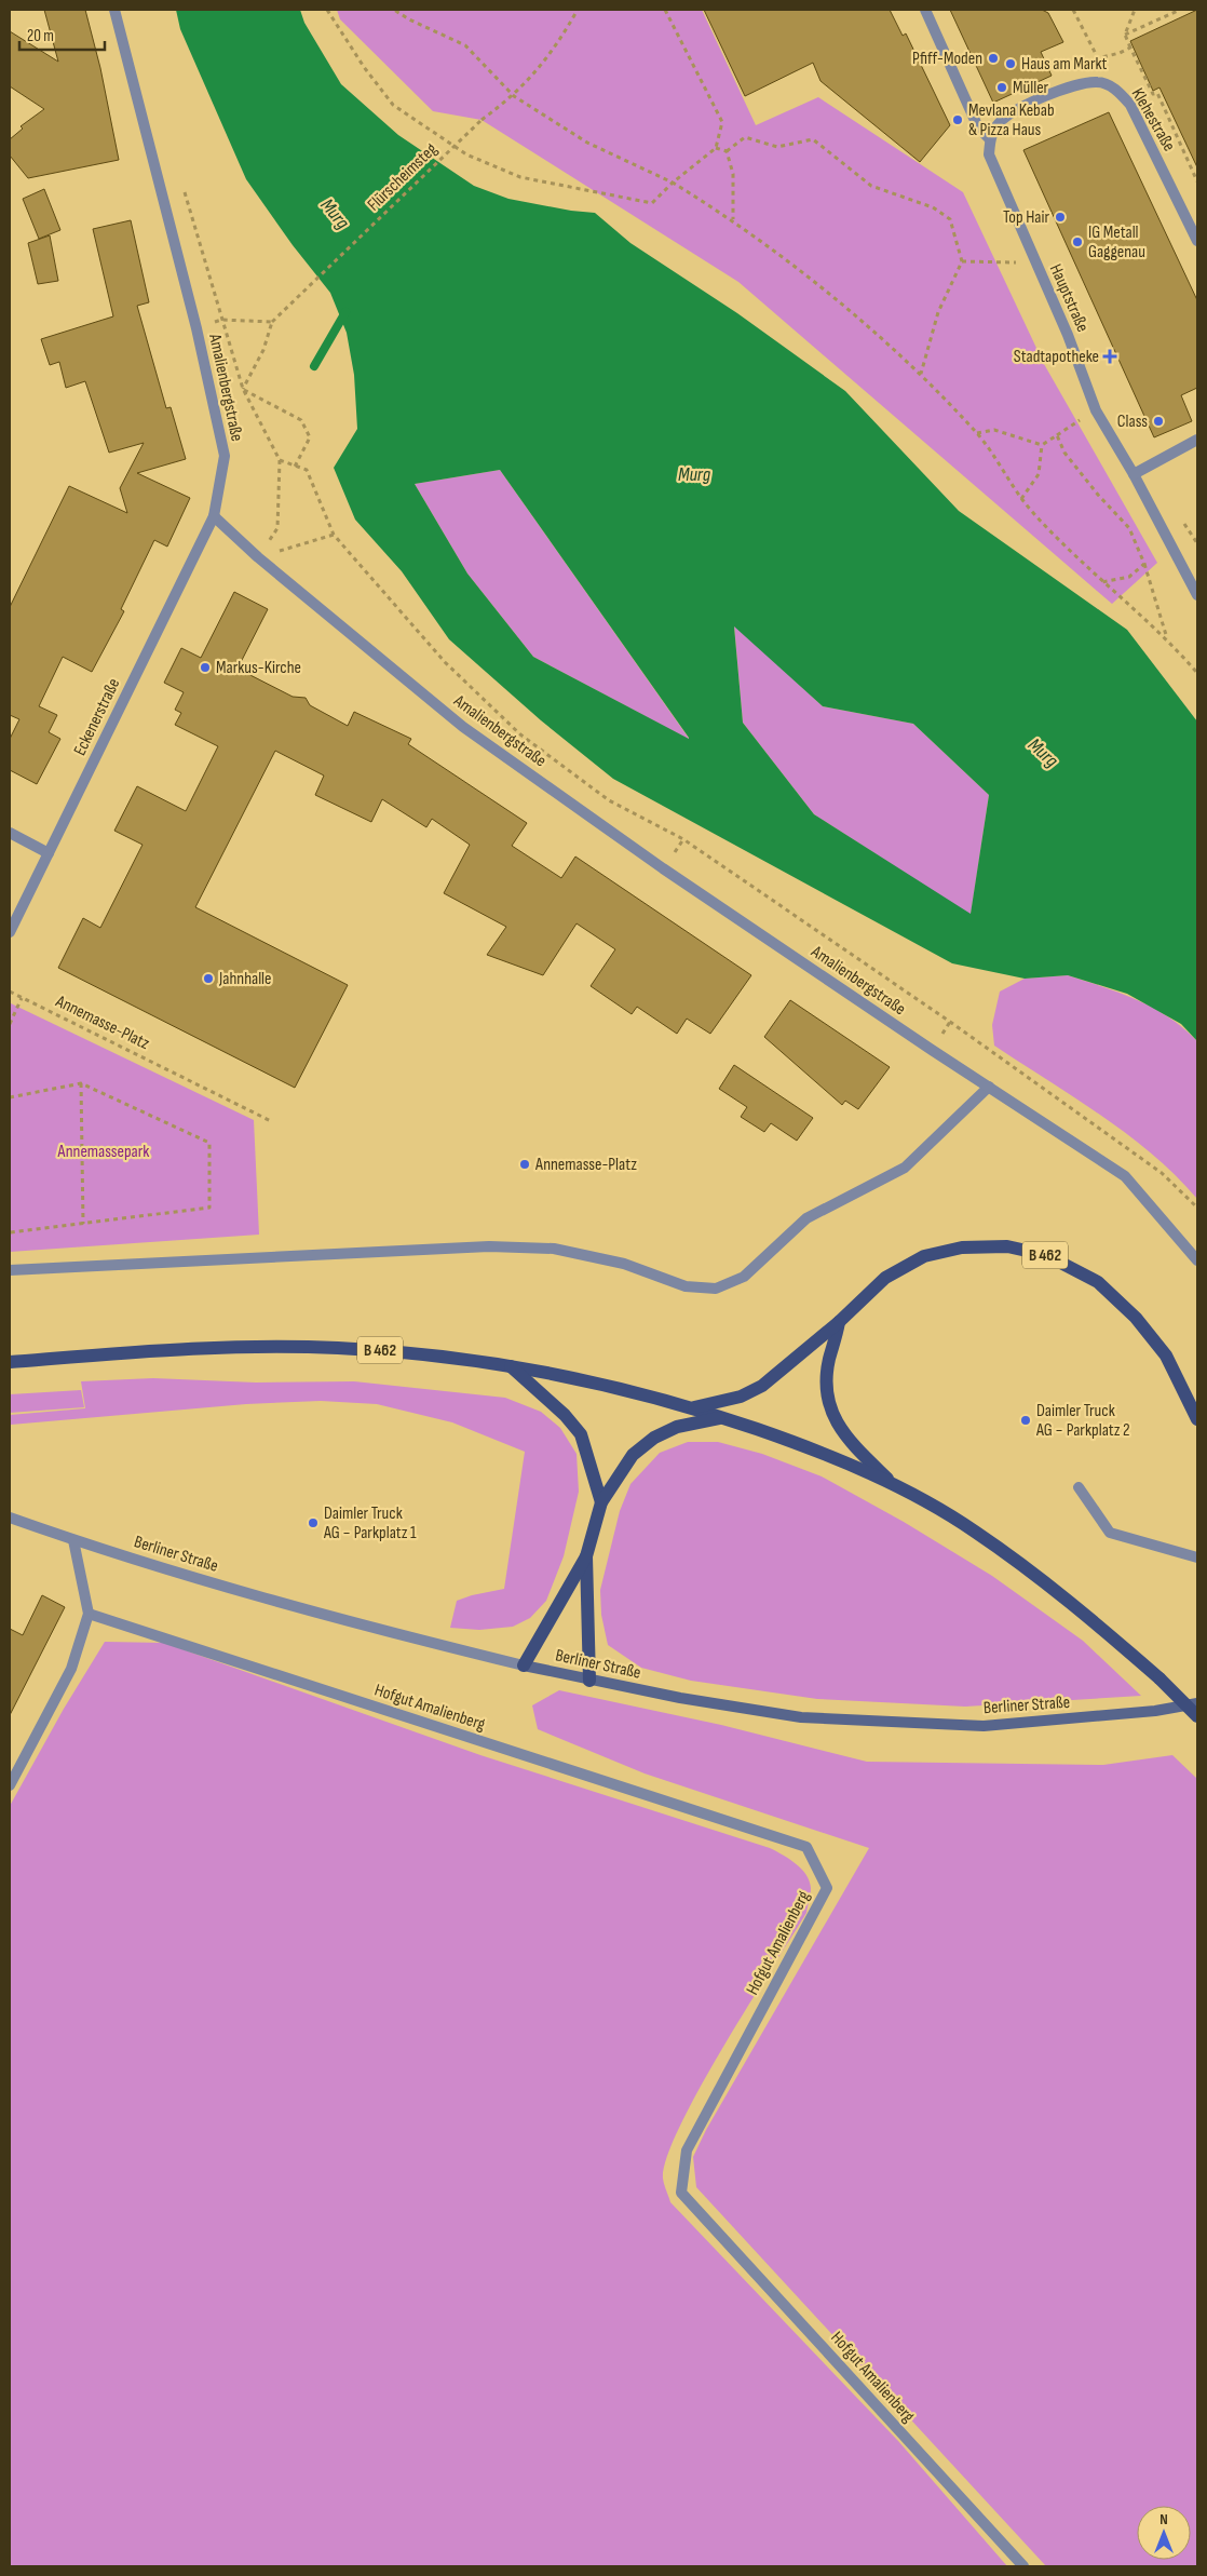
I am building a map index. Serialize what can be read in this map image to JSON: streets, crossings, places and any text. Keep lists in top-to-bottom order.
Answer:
{
  "streets": {
    "main road": ["B 462", "Berliner Straße"],
    "street": [
      "Klehestraße",
      "Hauptstraße",
      "Amalienbergstraße",
      "Eckenerstraße",
      "Hofgut Amalienberg"
    ],
    "path": ["Flürscheimsteg", "Annemasse-Platz"]
  },
  "crossings": [
    ["Klehestraße", "Hauptstraße"],
    ["Amalienbergstraße", "Eckenerstraße"]
  ],
  "water": ["Murg"],
  "parks": ["Annemassepark"],
  "places": {
    "other": [
      "Pfiff-Moden",
      "Haus am Markt",
      "Müller",
      "Mevlana Kebab & Pizza Haus",
      "Top Hair",
      "IG Metall Gaggenau",
      "Class",
      "Markus-Kirche",
      "Jahnhalle",
      "Annemasse-Platz",
      "Daimler Truck AG − Parkplatz 2",
      "Daimler Truck AG − Parkplatz 1"
    ],
    "health": ["Stadtapotheke"]
  },
  "scale_bar": "20 m",
  "north": "top"
}
